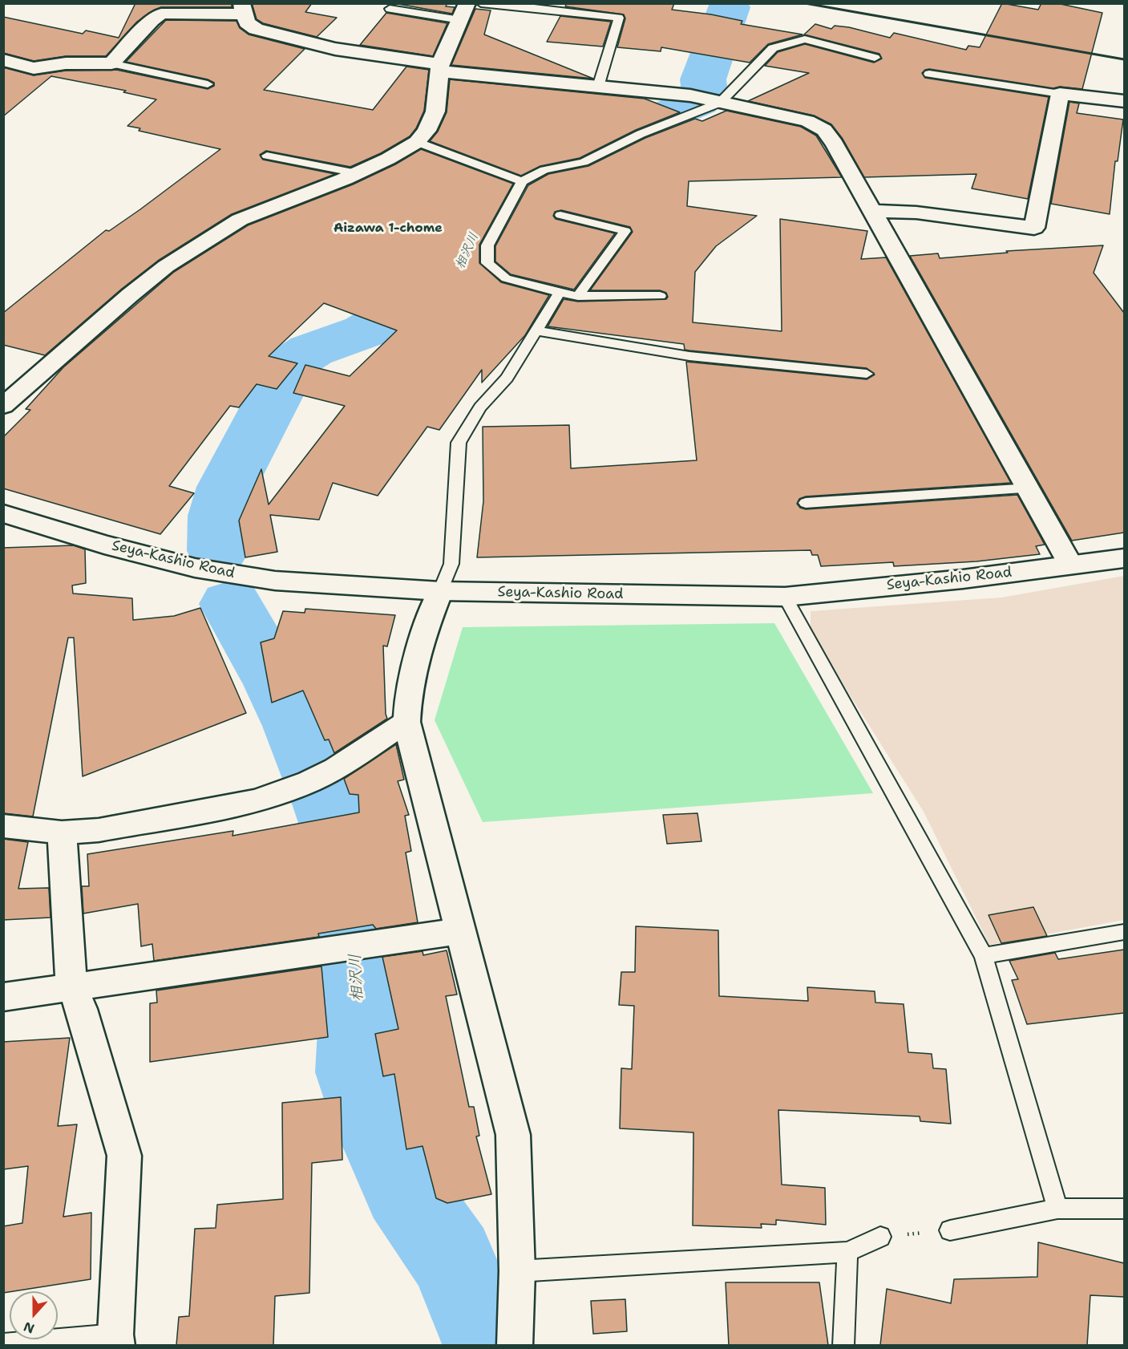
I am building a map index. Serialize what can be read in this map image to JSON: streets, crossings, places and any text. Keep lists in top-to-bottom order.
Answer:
{
  "streets": {
    "street": ["Seya-Kashio Road"]
  },
  "districts": ["Aizawa 1-chome"],
  "water": ["相沢川"],
  "north": "bottom"
}
